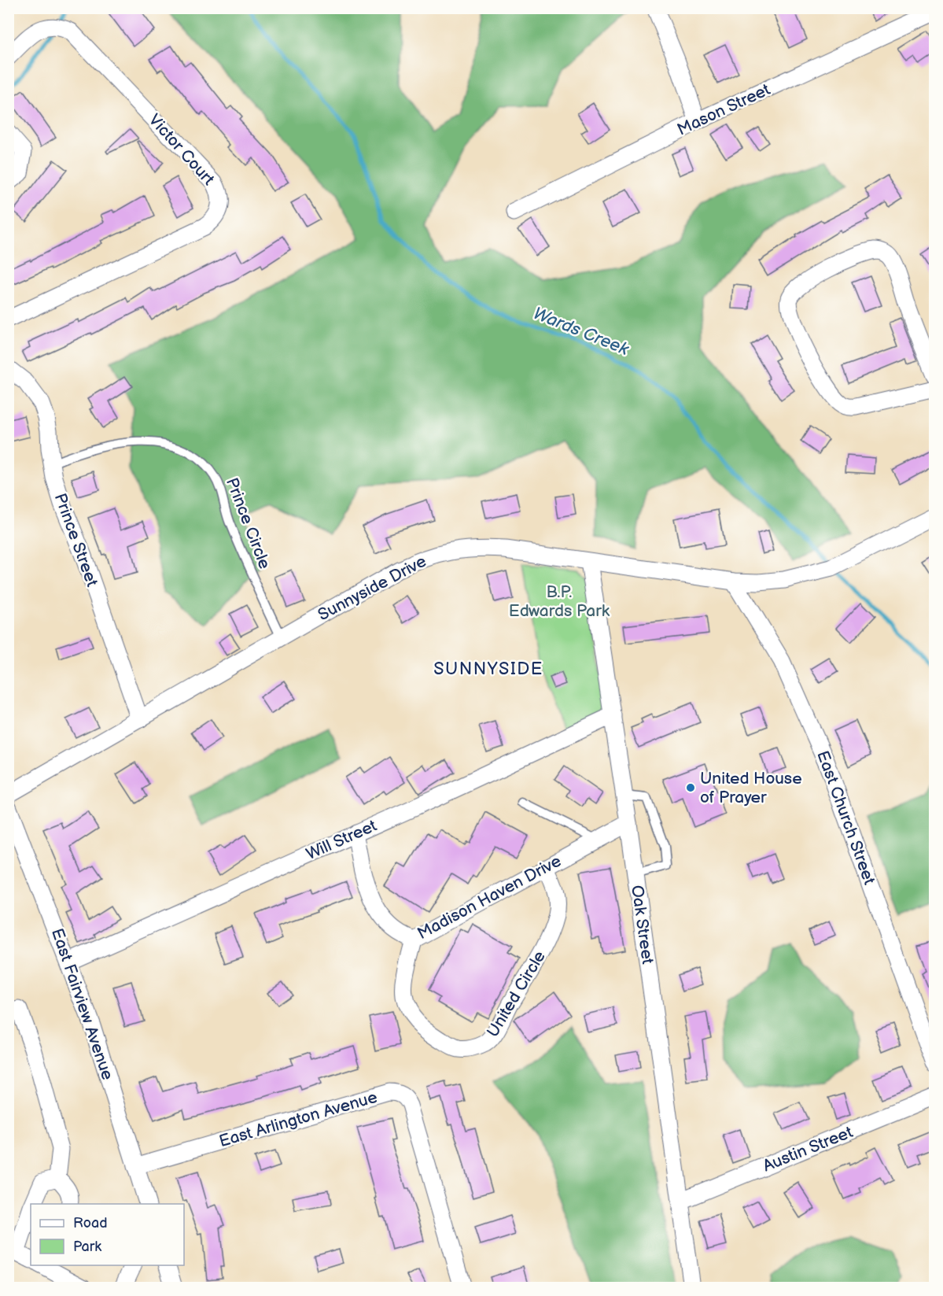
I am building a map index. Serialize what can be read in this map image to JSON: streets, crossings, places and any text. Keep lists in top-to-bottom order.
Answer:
{
  "streets": {
    "street": [
      "Mason Street",
      "Victor Court",
      "Prince Street",
      "Sunnyside Drive",
      "East Church Street",
      "Will Street",
      "Madison Haven Drive",
      "Oak Street",
      "United Circle",
      "East Fairview Avenue",
      "East Arlington Avenue",
      "Austin Street"
    ],
    "lane": ["Prince Circle"]
  },
  "crossings": [
    ["Prince Circle", "Prince Street"],
    ["Prince Circle", "Sunnyside Drive"],
    ["Prince Street", "Sunnyside Drive"],
    ["Sunnyside Drive", "East Church Street"],
    ["Sunnyside Drive", "Oak Street"],
    ["Will Street", "Madison Haven Drive"],
    ["Will Street", "Oak Street"],
    ["Will Street", "East Fairview Avenue"],
    ["Madison Haven Drive", "Oak Street"],
    ["Madison Haven Drive", "United Circle"],
    ["Oak Street", "Austin Street"],
    ["East Fairview Avenue", "East Arlington Avenue"]
  ],
  "districts": ["SUNNYSIDE"],
  "water": ["Wards Creek"],
  "parks": ["B.P. Edwards Park"],
  "places": ["United House of Prayer"],
  "legend": ["Road", "Park"]
}
